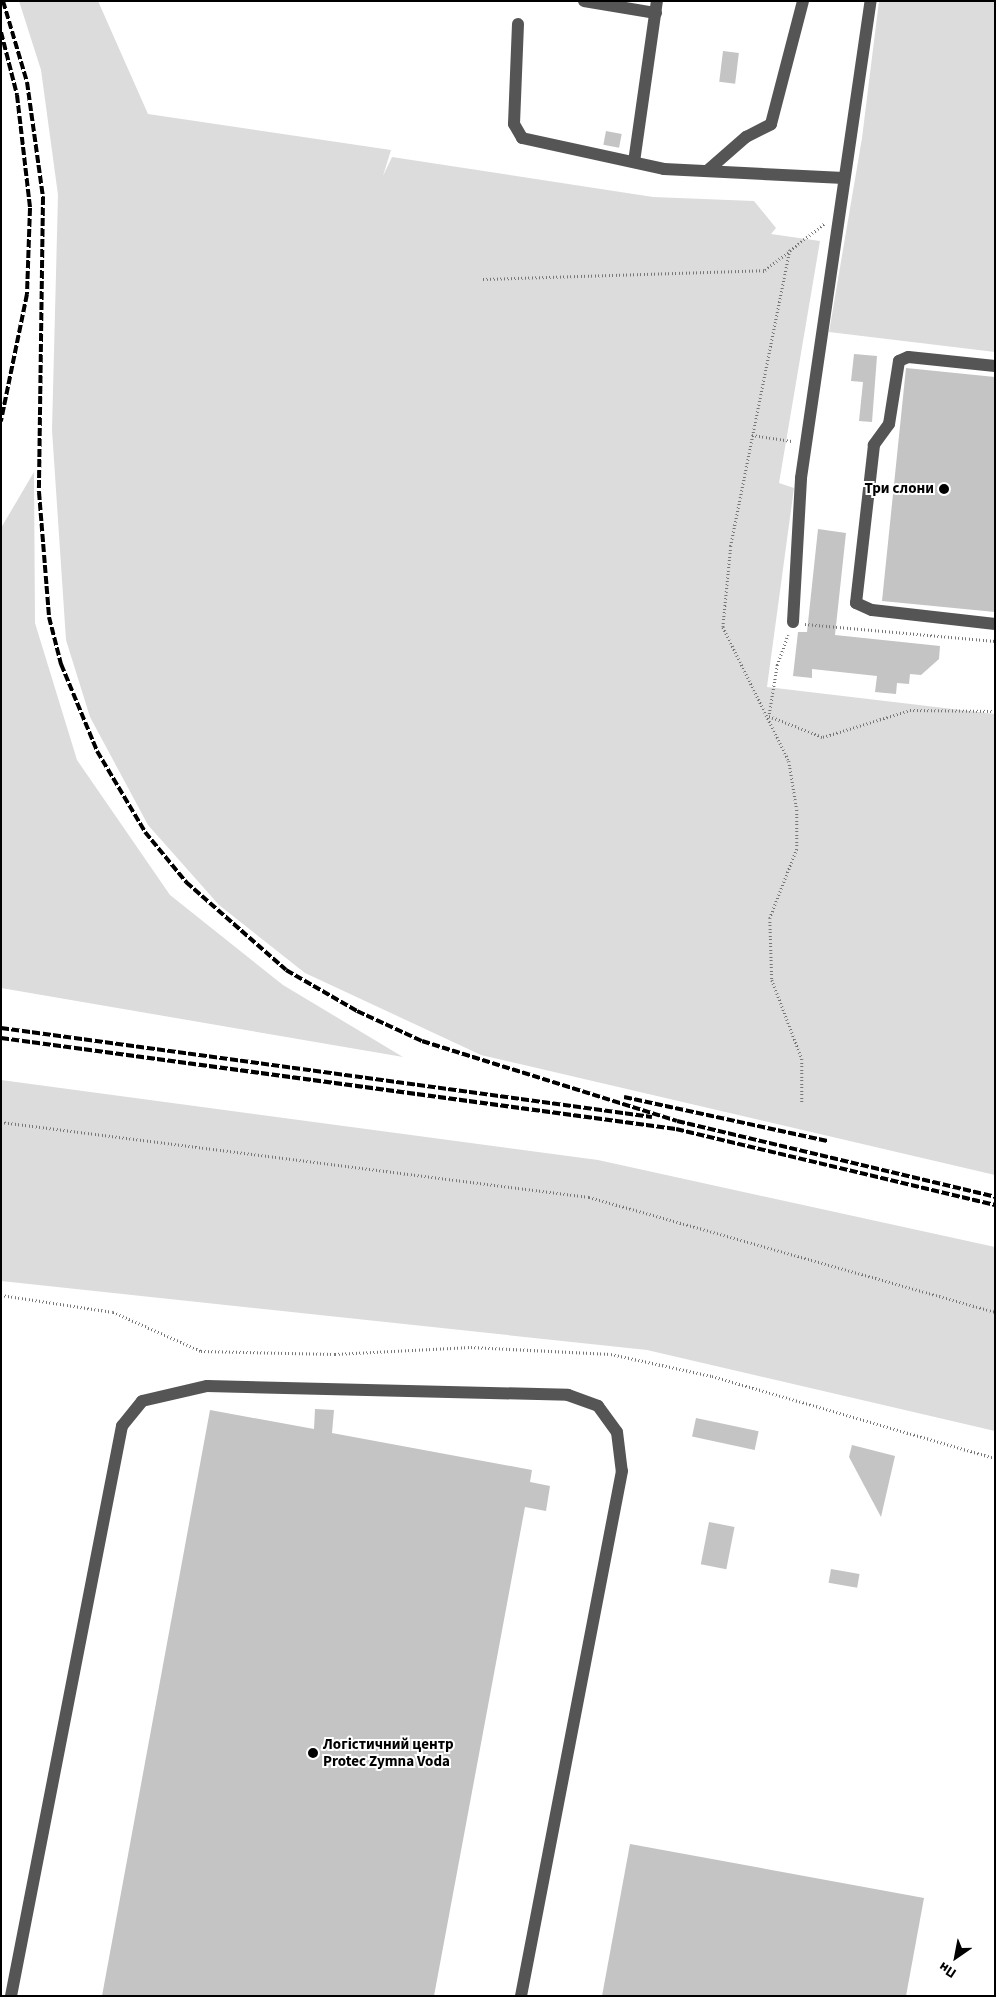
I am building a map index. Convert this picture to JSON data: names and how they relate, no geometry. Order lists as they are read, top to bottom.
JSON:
{
  "places": ["Три слони", "Логістичний центр Protec Zymna Voda"],
  "north": "bottom left"
}
